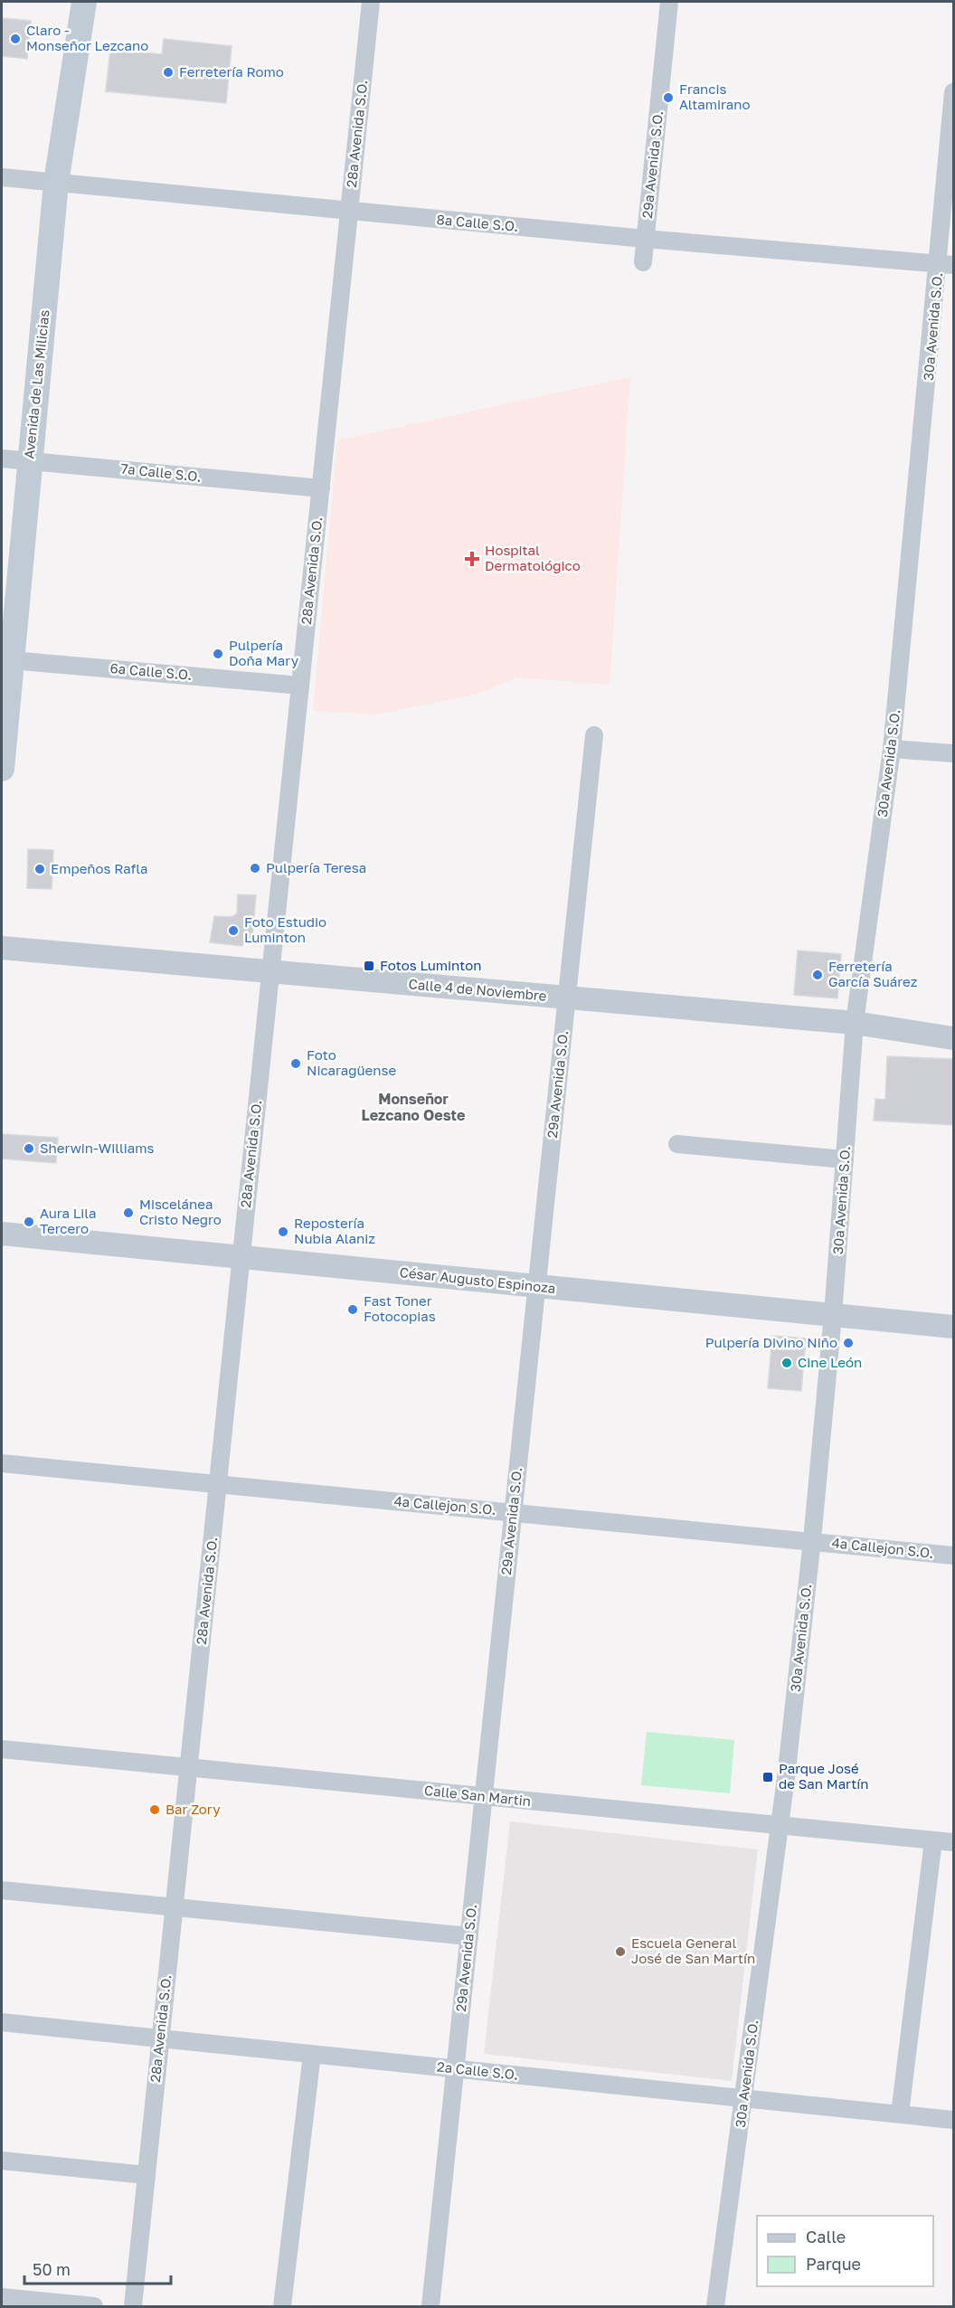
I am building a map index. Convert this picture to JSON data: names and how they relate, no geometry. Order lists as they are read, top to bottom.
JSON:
{
  "streets": {
    "main road": ["Avenida de Las Milicias"],
    "street": [
      "28a Avenida S.O.",
      "29a Avenida S.O.",
      "8a Calle S.O.",
      "30a Avenida S.O.",
      "7a Calle S.O.",
      "6a Calle S.O.",
      "Calle 4 de Noviembre",
      "César Augusto Espinoza",
      "4a Callejon S.O.",
      "Calle San Martin",
      "2a Calle S.O."
    ]
  },
  "crossings": [
    ["28a Avenida S.O.", "8a Calle S.O."],
    ["28a Avenida S.O.", "7a Calle S.O."],
    ["28a Avenida S.O.", "6a Calle S.O."],
    ["28a Avenida S.O.", "Calle 4 de Noviembre"],
    ["28a Avenida S.O.", "César Augusto Espinoza"],
    ["28a Avenida S.O.", "4a Callejon S.O."],
    ["28a Avenida S.O.", "Calle San Martin"],
    ["28a Avenida S.O.", "2a Calle S.O."],
    ["29a Avenida S.O.", "8a Calle S.O."],
    ["29a Avenida S.O.", "Calle 4 de Noviembre"],
    ["29a Avenida S.O.", "César Augusto Espinoza"],
    ["29a Avenida S.O.", "4a Callejon S.O."],
    ["29a Avenida S.O.", "Calle San Martin"],
    ["29a Avenida S.O.", "2a Calle S.O."],
    ["8a Calle S.O.", "30a Avenida S.O."],
    ["8a Calle S.O.", "Avenida de Las Milicias"],
    ["30a Avenida S.O.", "Calle 4 de Noviembre"],
    ["30a Avenida S.O.", "César Augusto Espinoza"],
    ["30a Avenida S.O.", "4a Callejon S.O."],
    ["30a Avenida S.O.", "Calle San Martin"],
    ["30a Avenida S.O.", "2a Calle S.O."],
    ["Avenida de Las Milicias", "7a Calle S.O."],
    ["Avenida de Las Milicias", "6a Calle S.O."]
  ],
  "districts": ["Monseñor Lezcano Oeste"],
  "places": {
    "other": [
      "Claro - Monseñor Lezcano",
      "Ferretería Romo",
      "Francis Altamirano",
      "Pulpería Doña Mary",
      "Pulpería Teresa",
      "Empeños Rafla",
      "Foto Estudio Luminton",
      "Ferretería García Suárez",
      "Foto Nicaragüense",
      "Sherwin-Williams",
      "Miscelánea Cristo Negro",
      "Aura Lila Tercero",
      "Repostería Nubia Alaniz",
      "Fast Toner Fotocopias",
      "Pulpería Divino Niño",
      "Cine León",
      "Bar Zory",
      "Escuela General José de San Martín"
    ],
    "health": ["Hospital Dermatológico"],
    "transit": ["Fotos Luminton", "Parque José de San Martín"]
  },
  "legend": ["Calle", "Parque"],
  "scale_bar": "50 m"
}
